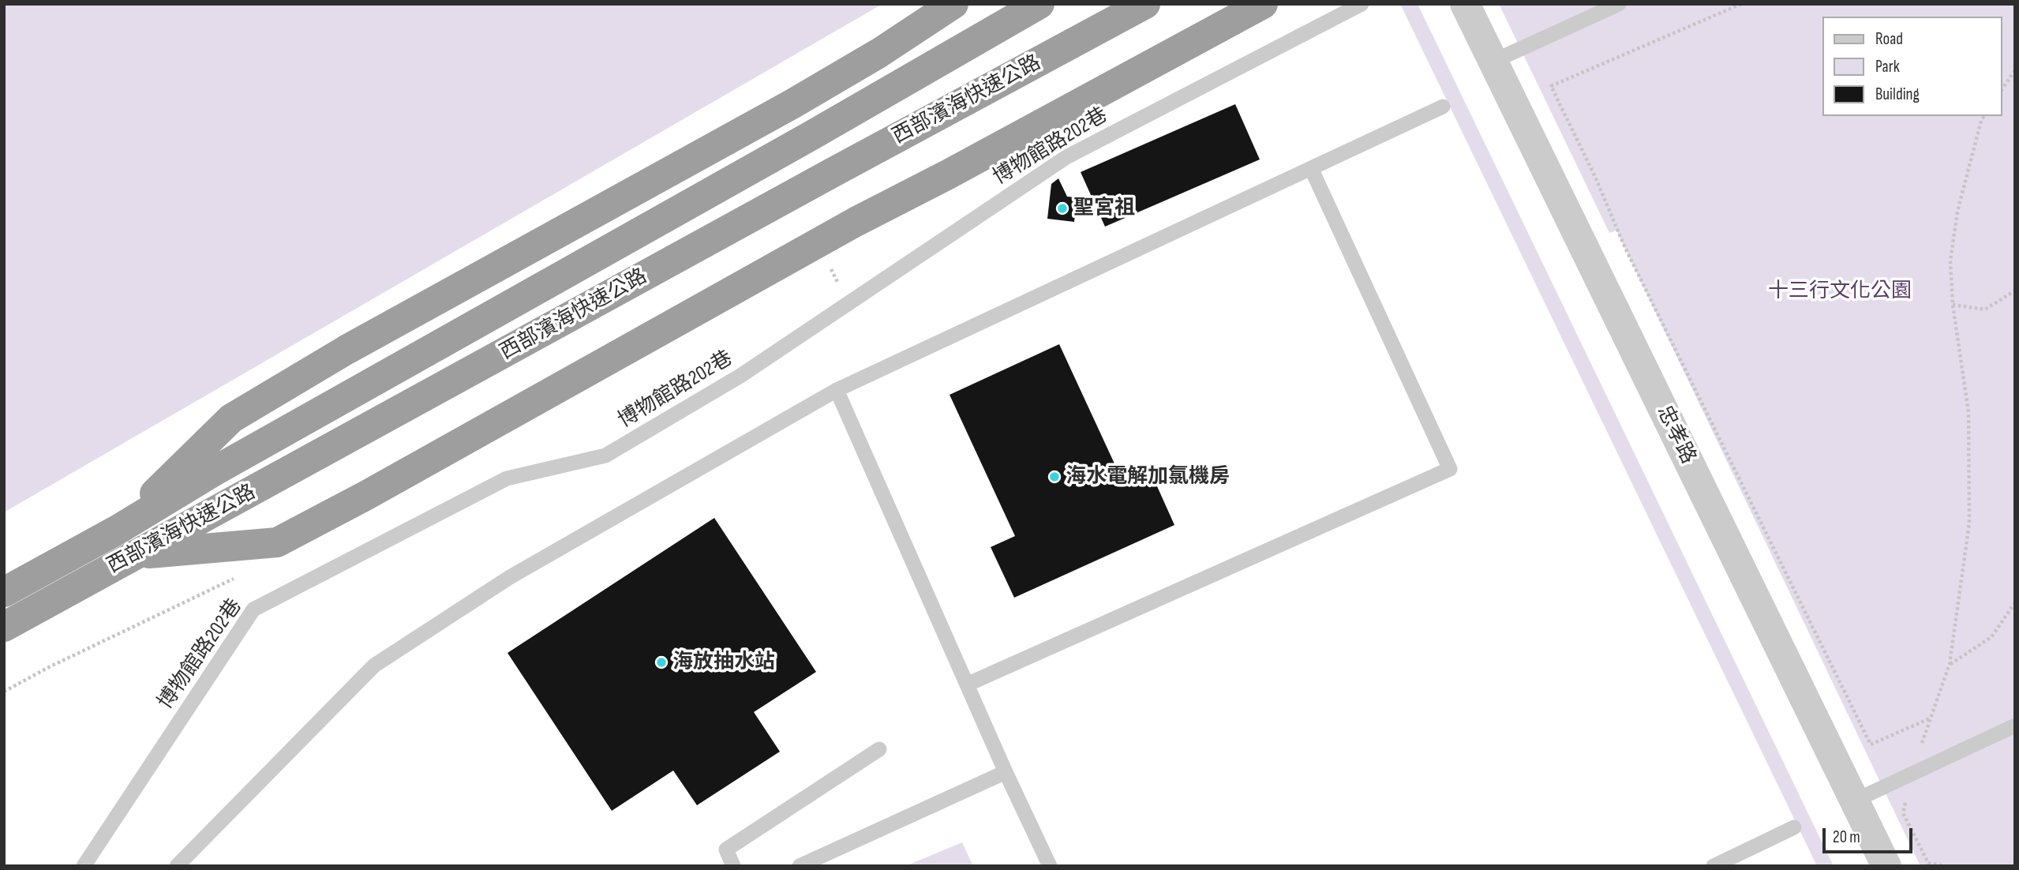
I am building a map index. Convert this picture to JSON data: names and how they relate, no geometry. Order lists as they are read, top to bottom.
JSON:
{
  "streets": {
    "highway": ["西部濱海快速公路"],
    "street": ["忠孝路"],
    "lane": ["博物館路202巷"]
  },
  "parks": ["十三行文化公園"],
  "places": ["聖宮祖", "海水電解加氯機房", "海放抽水站"],
  "legend": ["Road", "Park", "Building"],
  "scale_bar": "20 m"
}
